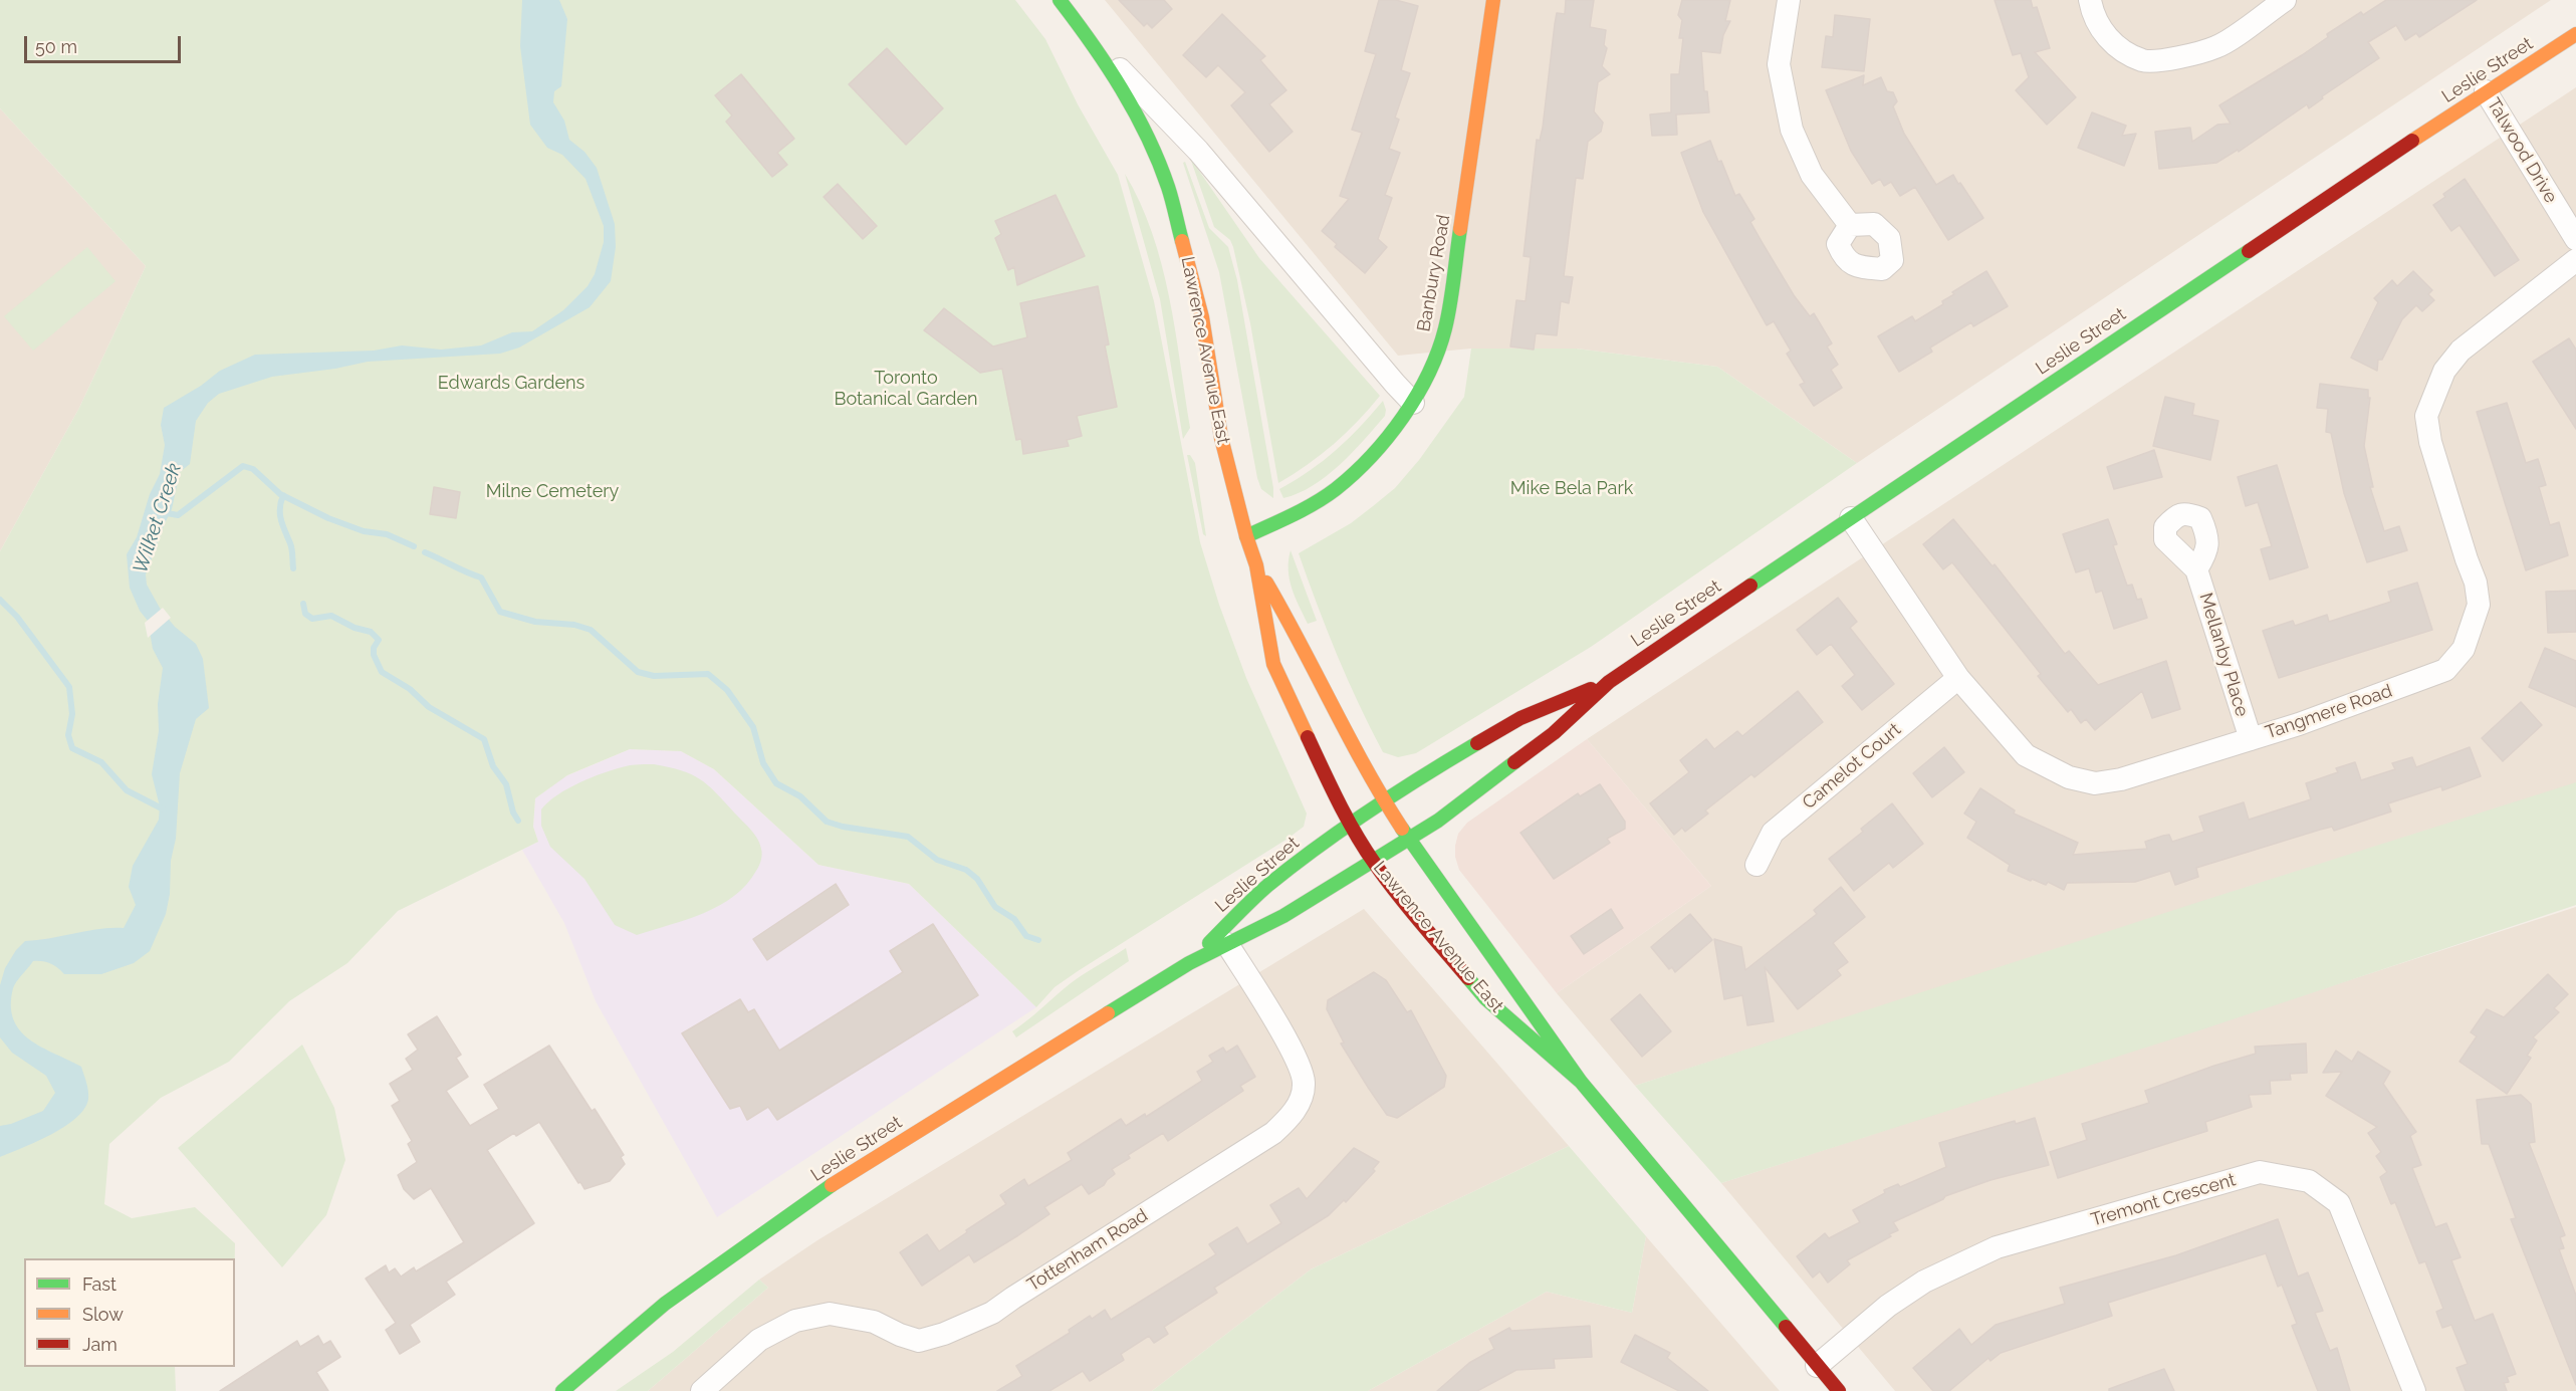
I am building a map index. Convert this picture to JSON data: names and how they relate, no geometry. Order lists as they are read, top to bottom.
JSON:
{
  "streets": {
    "main road": ["Leslie Street", "Banbury Road", "Lawrence Avenue East"],
    "street": [
      "Talwood Drive",
      "Mellanby Place",
      "Tangmere Road",
      "Camelot Court",
      "Tremont Crescent",
      "Tottenham Road"
    ]
  },
  "crossings": [
    ["Leslie Street", "Talwood Drive"],
    ["Leslie Street", "Lawrence Avenue East"],
    ["Leslie Street", "Tangmere Road"],
    ["Leslie Street", "Tottenham Road"],
    ["Banbury Road", "Lawrence Avenue East"],
    ["Lawrence Avenue East", "Tremont Crescent"],
    ["Mellanby Place", "Tangmere Road"],
    ["Tangmere Road", "Camelot Court"]
  ],
  "water": ["Wilket Creek"],
  "parks": [
    "Toronto Botanical Garden",
    "Edwards Gardens",
    "Mike Bela Park",
    "Milne Cemetery"
  ],
  "legend": ["Fast", "Slow", "Jam"],
  "scale_bar": "50 m"
}
